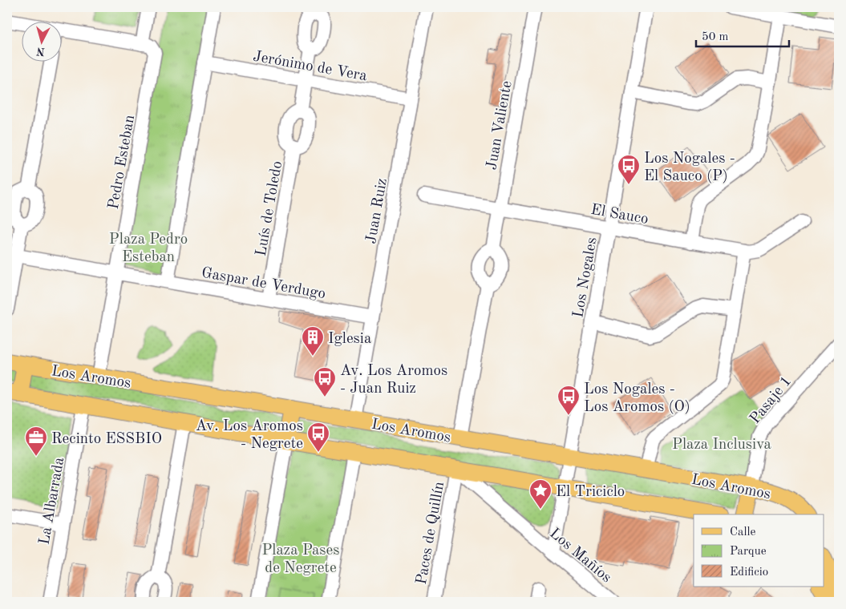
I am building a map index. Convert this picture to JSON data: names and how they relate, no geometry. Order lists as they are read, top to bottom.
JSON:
{
  "streets": {
    "main road": ["Los Aromos"],
    "street": [
      "Jerónimo de Vera",
      "Juan Valiente",
      "Pedro Esteban",
      "Luís de Toledo",
      "Juan Ruiz",
      "El Sauco",
      "Los Nogales",
      "Gaspar de Verdugo",
      "Pasaje 1",
      "La Albarrada",
      "Paces de Quillín",
      "Los Mañíos"
    ]
  },
  "crossings": [
    ["Jerónimo de Vera", "Juan Ruiz"],
    ["Juan Valiente", "El Sauco"],
    ["Pedro Esteban", "Gaspar de Verdugo"],
    ["Pedro Esteban", "Los Aromos"],
    ["Luís de Toledo", "Gaspar de Verdugo"],
    ["Juan Ruiz", "Gaspar de Verdugo"],
    ["Juan Ruiz", "Los Aromos"],
    ["El Sauco", "Los Nogales"],
    ["Los Nogales", "Los Aromos"],
    ["Los Nogales", "Los Mañíos"],
    ["Los Aromos", "Pasaje 1"],
    ["Los Aromos", "La Albarrada"],
    ["Los Aromos", "Paces de Quillín"],
    ["Los Aromos", "Los Mañíos"],
    ["Paces de Quillín", "Los Mañíos"]
  ],
  "parks": ["Plaza Pedro Esteban", "Plaza Inclusiva", "Plaza Pases de Negrete"],
  "places": {
    "bus stop": [
      "Los Nogales - El Sauco (P)",
      "Av. Los Aromos - Juan Ruiz",
      "Los Nogales - Los Aromos (O)",
      "Av. Los Aromos - Negrete"
    ],
    "building": ["Iglesia"],
    "office": ["Recinto ESSBIO"],
    "place": ["El Triciclo"]
  },
  "legend": ["Calle", "Parque", "Edificio"],
  "scale_bar": "50 m",
  "north": "bottom"
}
